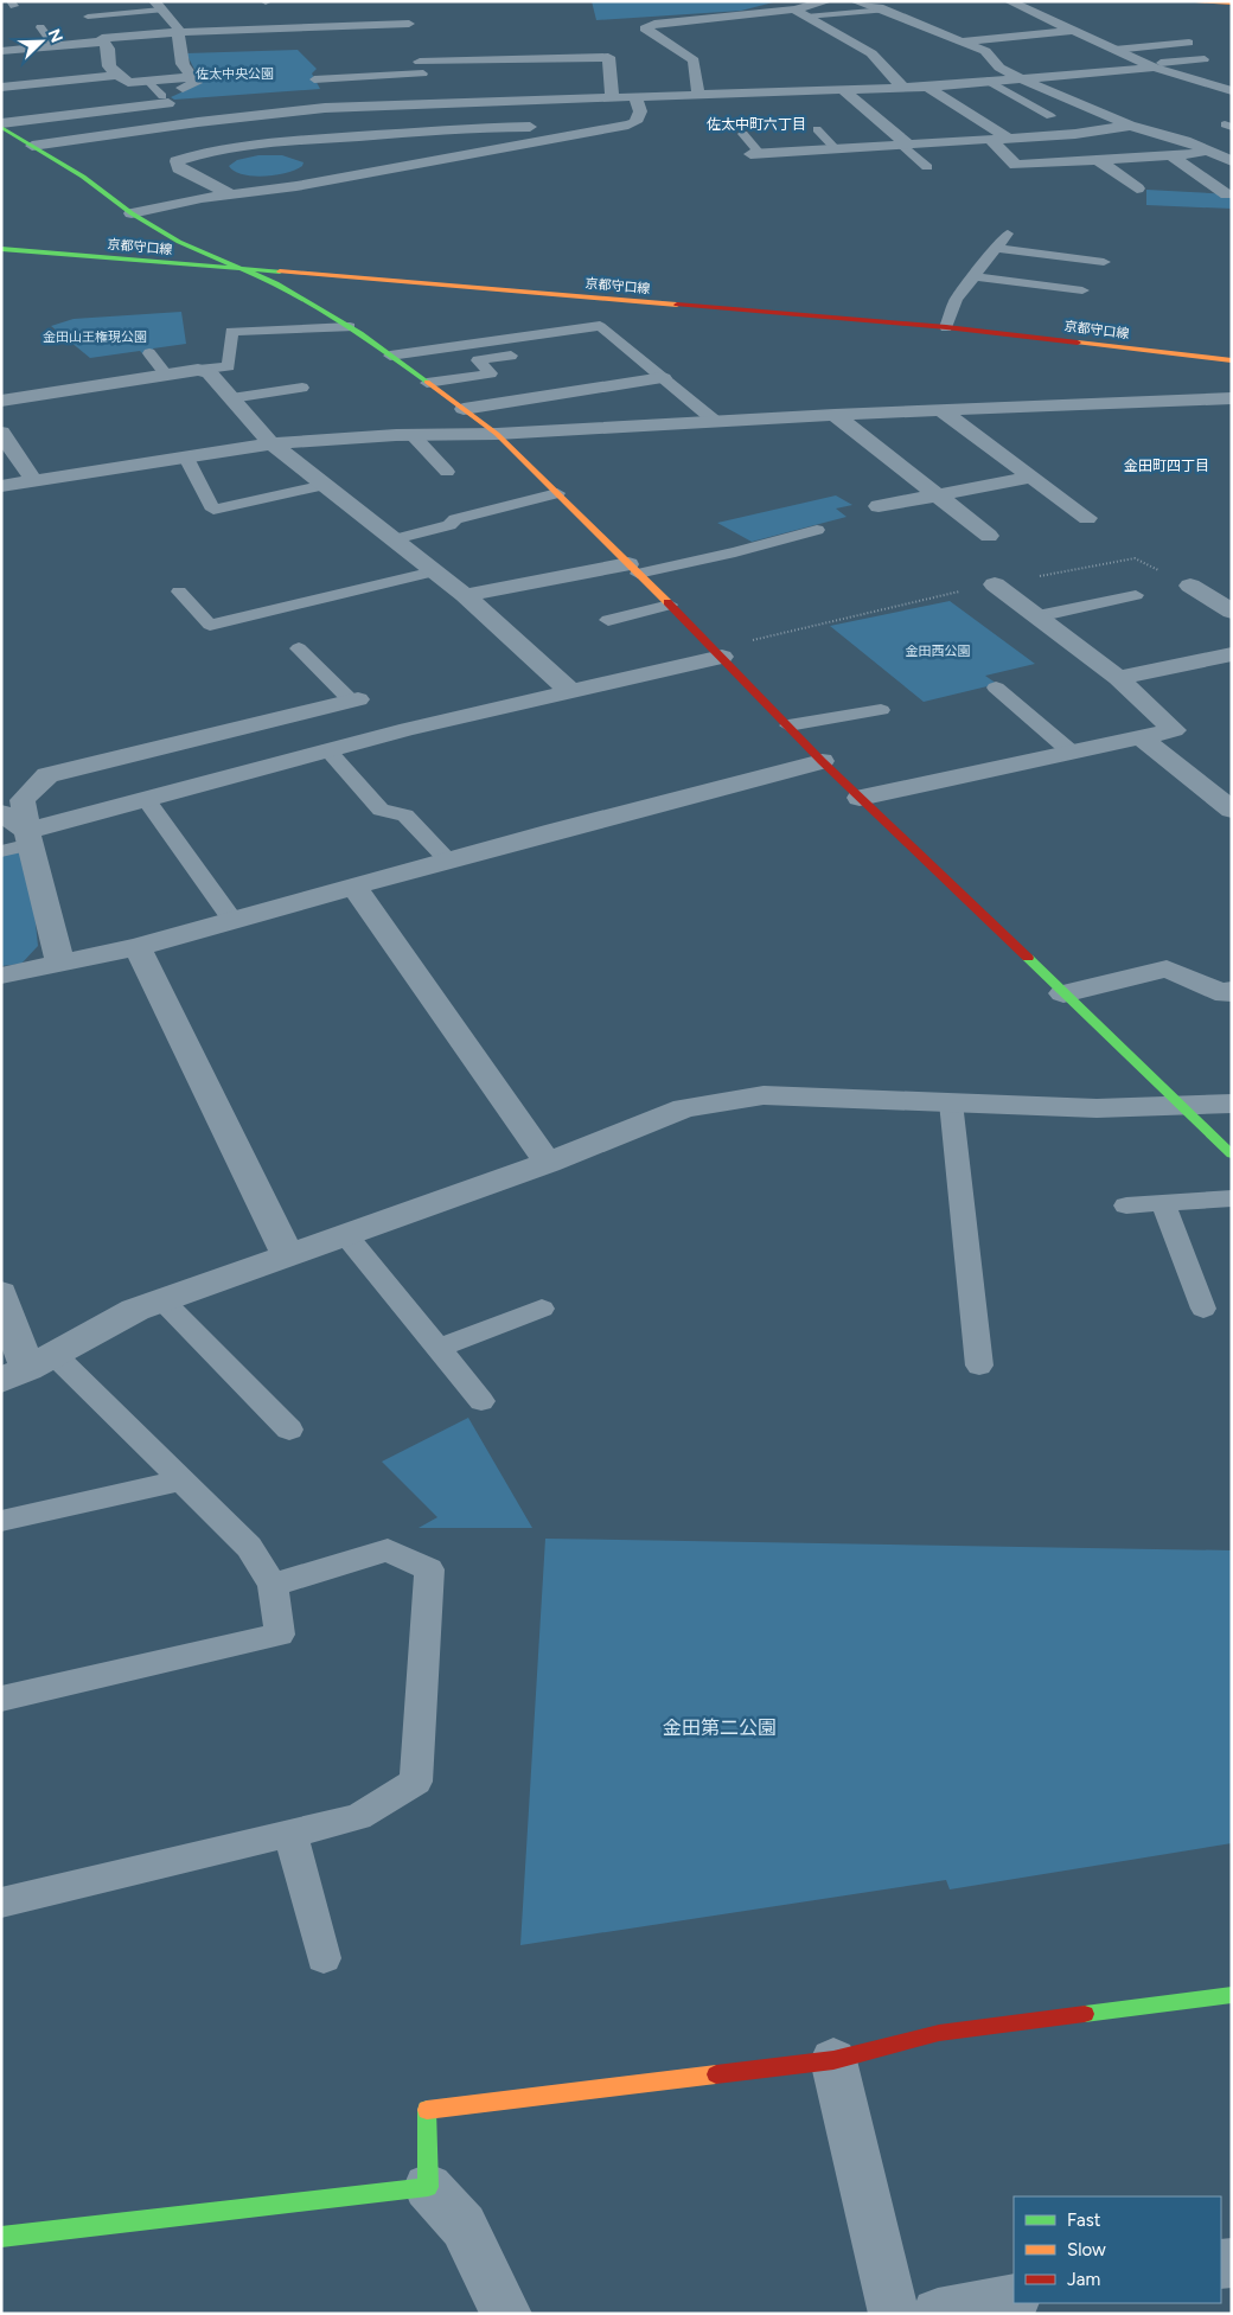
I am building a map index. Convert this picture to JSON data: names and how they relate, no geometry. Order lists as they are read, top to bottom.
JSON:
{
  "streets": {
    "main road": ["京都守口線"]
  },
  "districts": ["佐太中町六丁目", "金田町四丁目"],
  "parks": [
    "佐太中央公園",
    "金田山王権現公園",
    "金田西公園",
    "金田第二公園"
  ],
  "legend": ["Fast", "Slow", "Jam"],
  "north": "top right"
}
